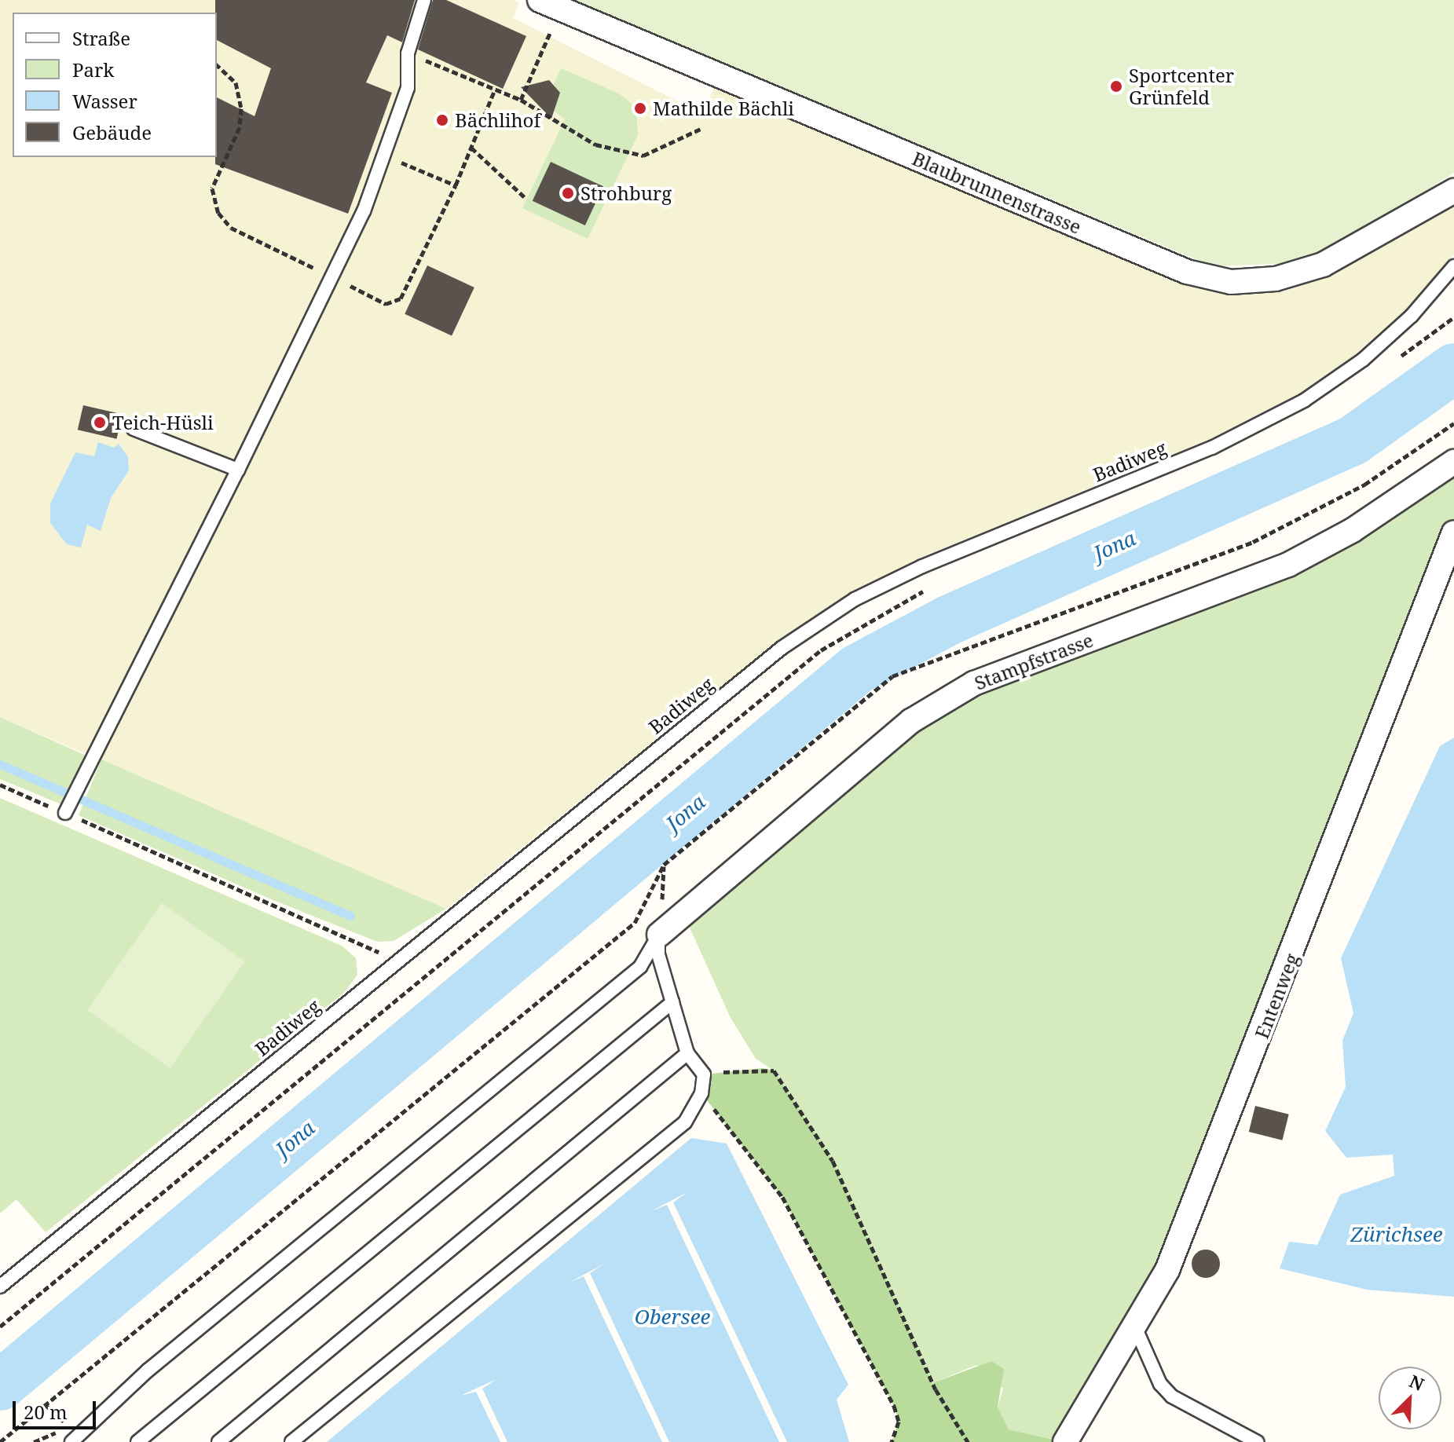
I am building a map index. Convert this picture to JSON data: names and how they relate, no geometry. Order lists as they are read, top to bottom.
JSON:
{
  "streets": {
    "street": ["Blaubrunnenstrasse", "Stampfstrasse", "Entenweg"],
    "lane": ["Badiweg"]
  },
  "water": ["Jona", "Zürichsee", "Obersee"],
  "places": [
    "Sportcenter Grünfeld",
    "Mathilde Bächli",
    "Bächlihof",
    "Strohburg",
    "Teich-Hüsli"
  ],
  "legend": [
    "Straße",
    "Park",
    "Wasser",
    "Gebäude"
  ],
  "scale_bar": "20 m",
  "north": "top right"
}
